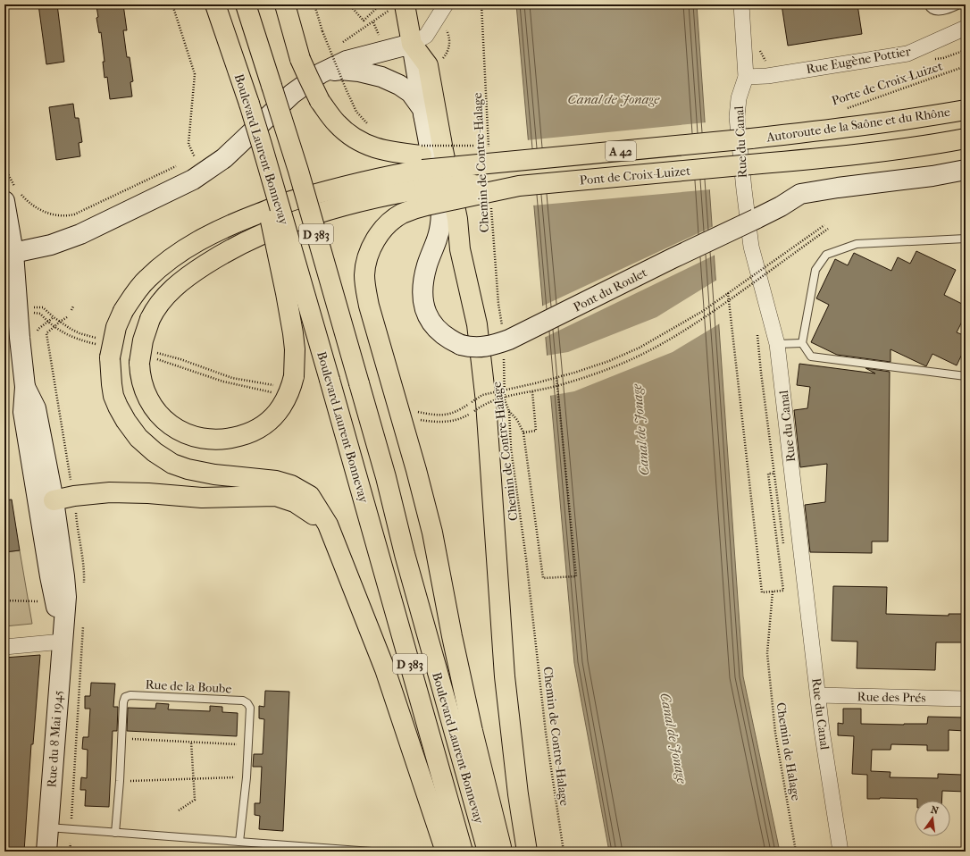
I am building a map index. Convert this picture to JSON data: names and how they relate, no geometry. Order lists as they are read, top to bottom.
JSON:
{
  "streets": {
    "highway": [
      "Autoroute de la Saône et du Rhône",
      "Boulevard Laurent Bonnevay",
      "A 42",
      "Pont de Croix-Luizet",
      "D 383"
    ],
    "street": [
      "Rue Eugène Pottier",
      "Rue du Canal",
      "Pont du Roulet",
      "Rue des Prés",
      "Rue du 8 Mai 1945"
    ],
    "lane": ["Rue de la Boube"],
    "path": ["Porte de Croix-Luizet", "Chemin de Contre-Halage", "Chemin de Halage"]
  },
  "crossings": [
    ["Rue Eugène Pottier", "Rue du Canal"],
    ["Autoroute de la Saône et du Rhône", "Pont de Croix-Luizet"],
    ["Rue du Canal", "Rue des Prés"],
    ["Rue du Canal", "Chemin de Halage"],
    ["Chemin de Contre-Halage", "Pont de Croix-Luizet"]
  ],
  "water": ["Canal de Jonage"],
  "north": "top"
}
